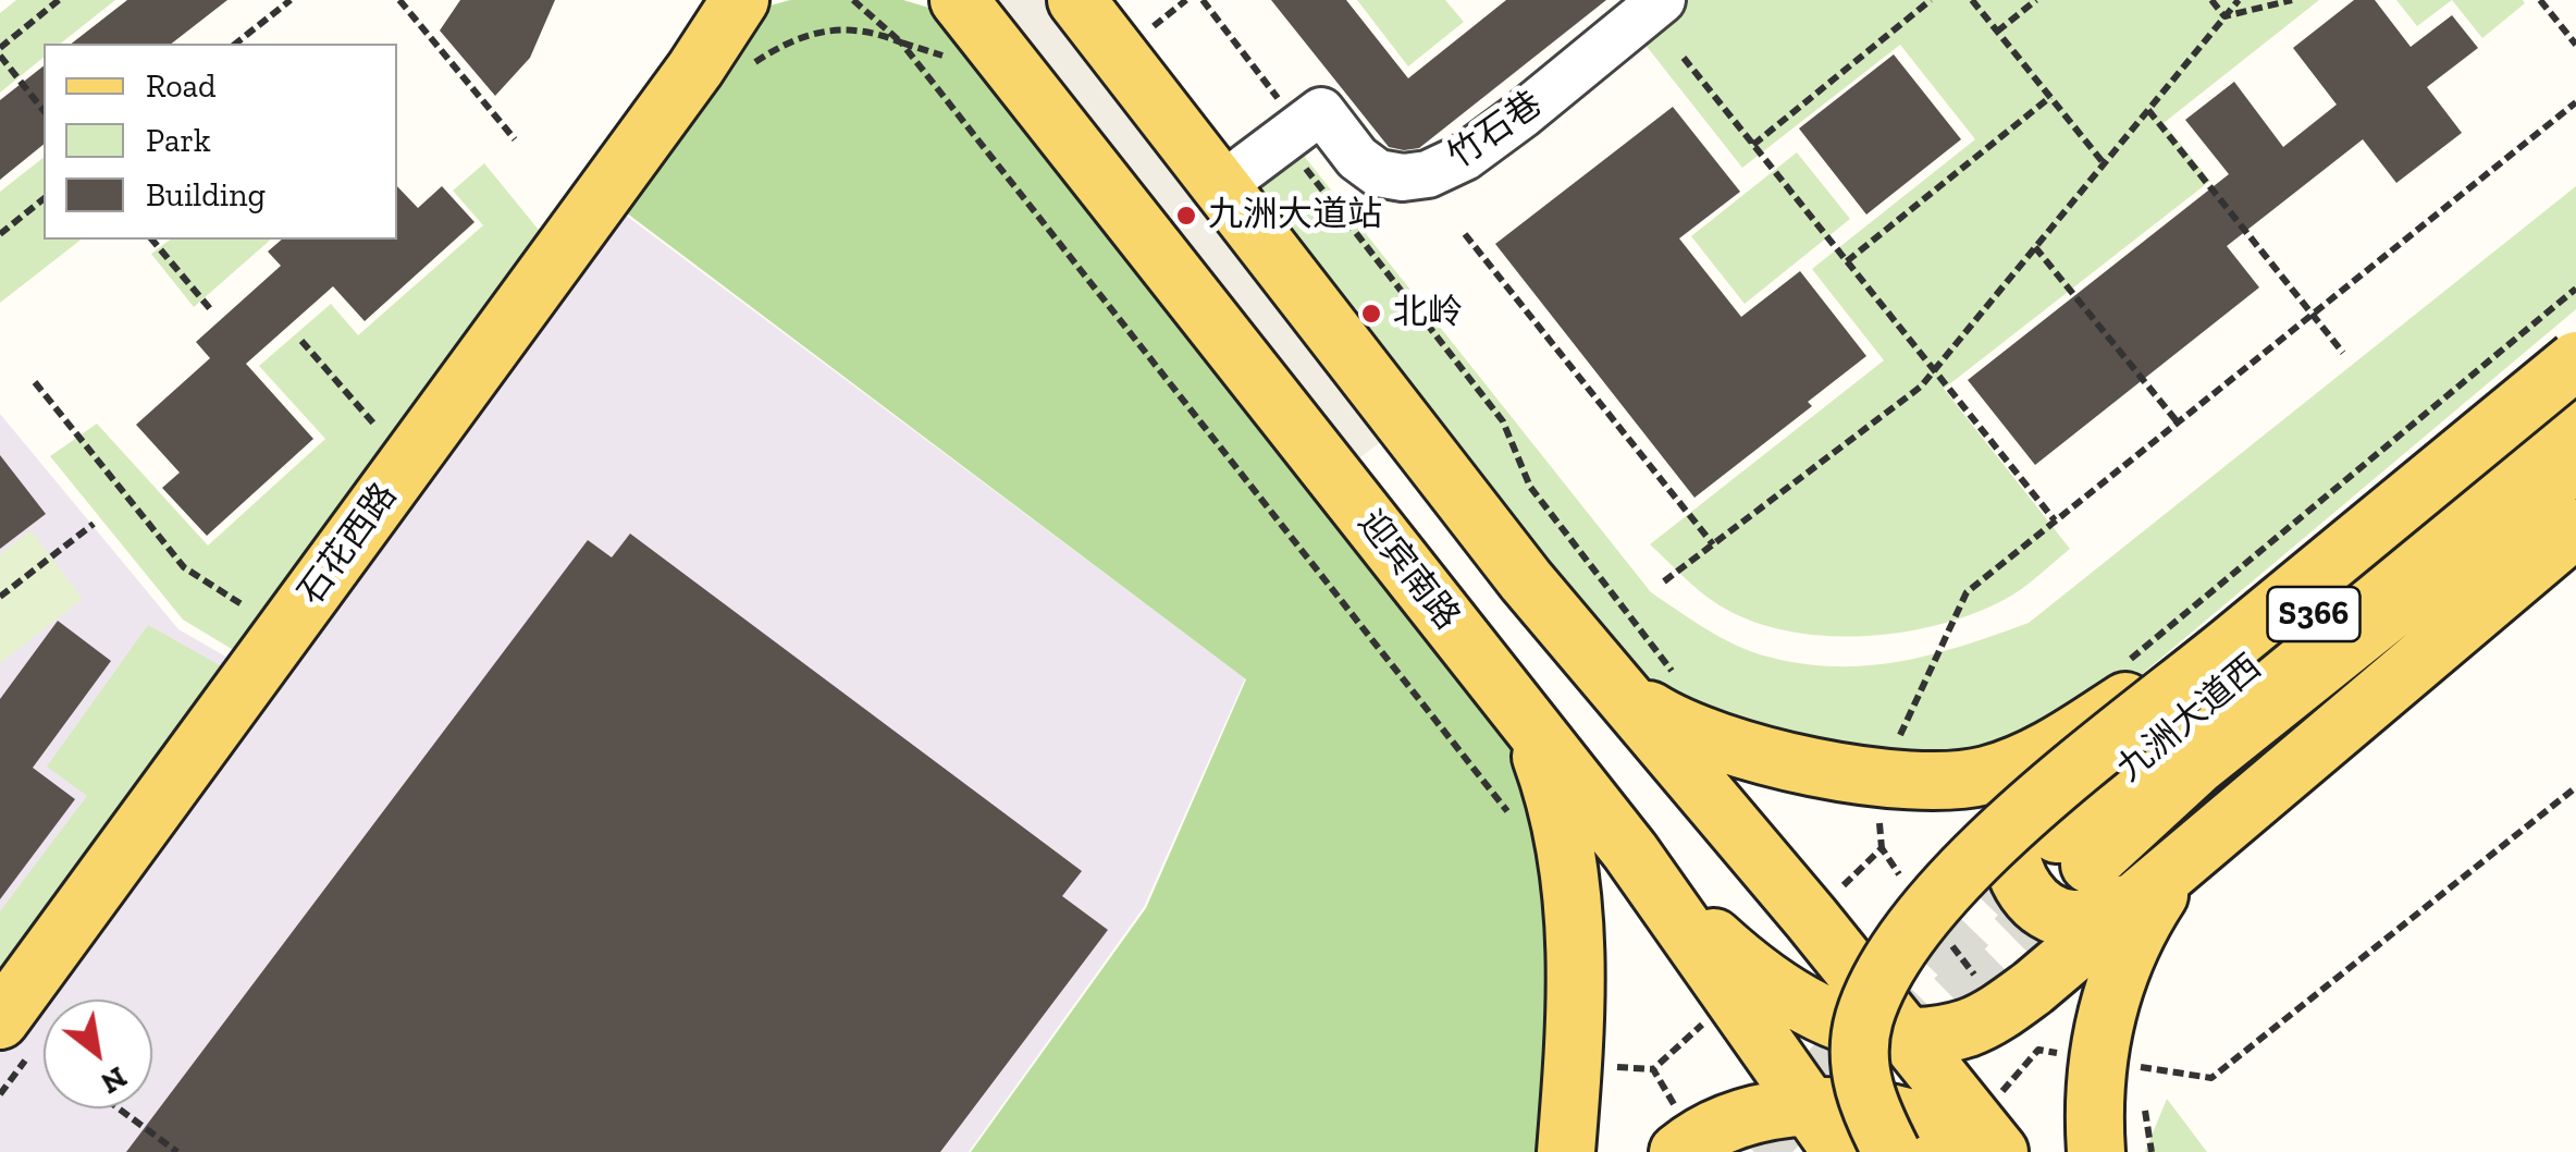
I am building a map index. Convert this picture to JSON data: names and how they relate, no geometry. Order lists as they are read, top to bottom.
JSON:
{
  "streets": {
    "main road": [
      "石花西路",
      "迎宾南路",
      "S366",
      "九洲大道西"
    ],
    "lane": ["竹石巷"]
  },
  "places": ["九洲大道站", "北岭"],
  "legend": ["Road", "Park", "Building"],
  "north": "bottom right"
}
